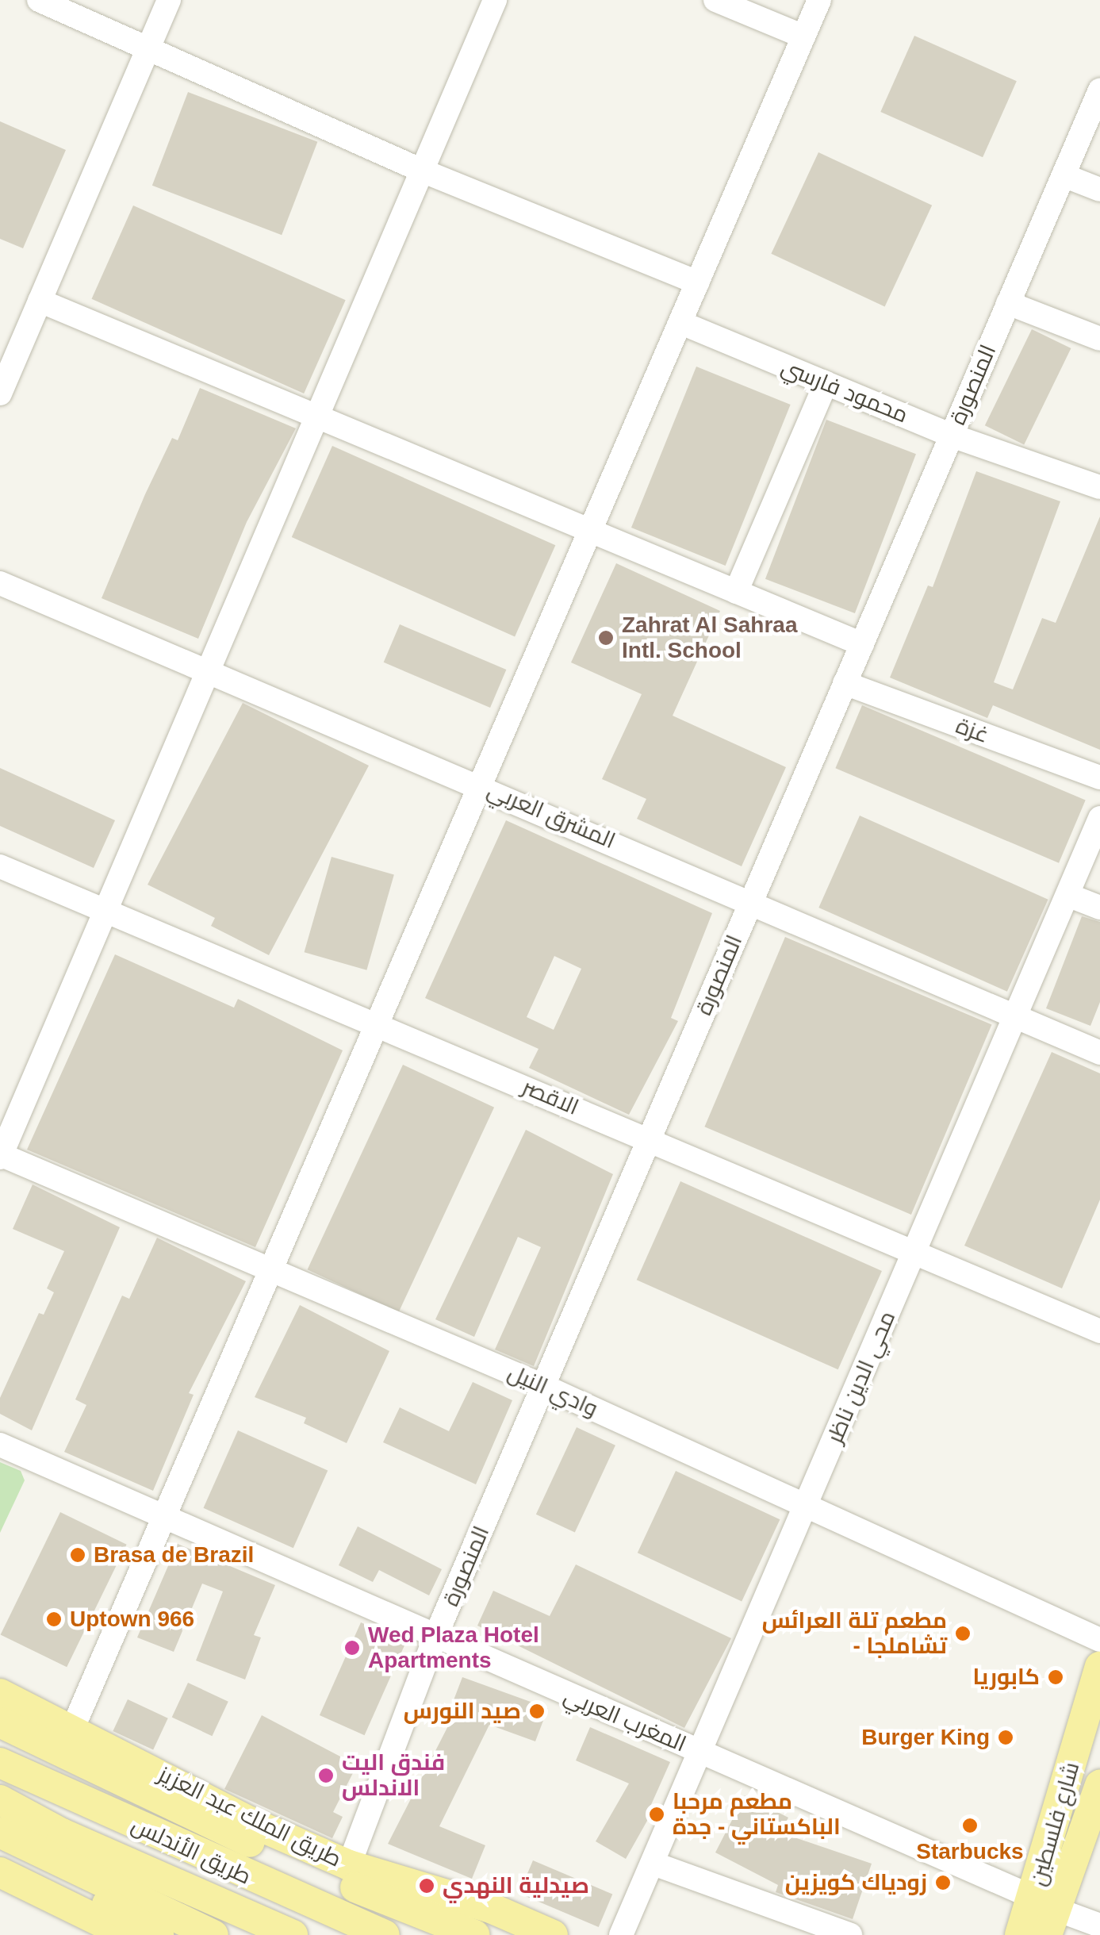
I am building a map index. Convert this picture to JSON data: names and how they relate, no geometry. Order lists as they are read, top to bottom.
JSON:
{
  "streets": {
    "main road": ["طريق الملك عبد العزيز", "شارع فلسطين", "طريق الأندلس"],
    "street": [
      "المنصورة",
      "محمود فارسي",
      "غزة",
      "المشرق العربي",
      "الاقصر",
      "محي الدين ناظر",
      "وادي النيل",
      "المغرب العربي"
    ]
  },
  "crossings": [
    ["المنصورة", "محمود فارسي"],
    ["المنصورة", "غزة"],
    ["المنصورة", "المشرق العربي"],
    ["المنصورة", "الاقصر"],
    ["المنصورة", "وادي النيل"],
    ["المنصورة", "المغرب العربي"],
    ["المنصورة", "طريق الملك عبد العزيز"],
    ["المشرق العربي", "محي الدين ناظر"],
    ["الاقصر", "محي الدين ناظر"],
    ["محي الدين ناظر", "وادي النيل"],
    ["محي الدين ناظر", "المغرب العربي"],
    ["المغرب العربي", "شارع فلسطين"]
  ],
  "places": [
    "Zahrat Al Sahraa Intl. School",
    "Brasa de Brazil",
    "Uptown 966",
    "مطعم تلة العرائس - تشاملجا",
    "Wed Plaza Hotel Apartments",
    "كابوريا",
    "صيد النورس",
    "Burger King",
    "فندق اليت الاندلس",
    "مطعم مرحبا الباكستاني - جدة",
    "Starbucks",
    "زودياك كويزين",
    "صيدلية النهدي"
  ]
}
